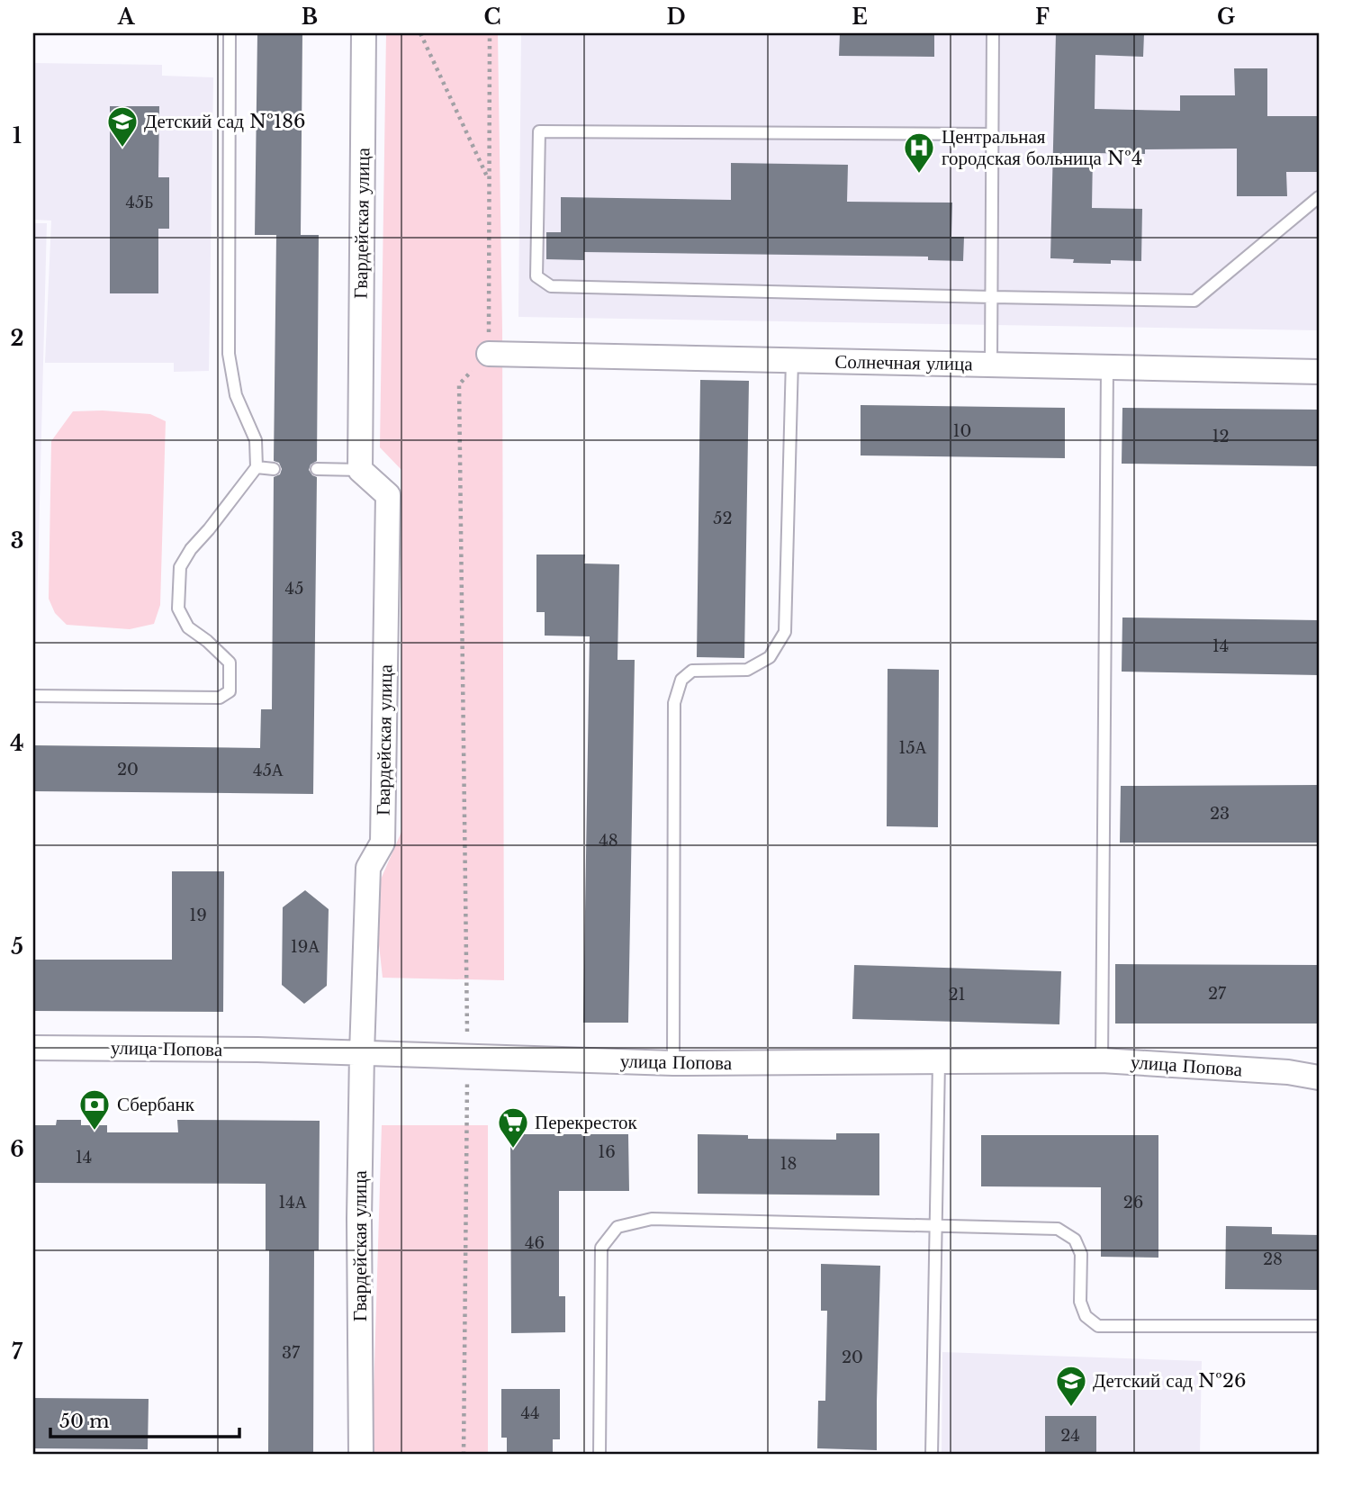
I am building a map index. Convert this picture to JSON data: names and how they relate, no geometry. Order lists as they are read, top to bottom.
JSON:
{
  "streets": {
    "street": ["Гвардейская улица", "Солнечная улица", "улица Попова"]
  },
  "crossings": [
    ["Гвардейская улица", "улица Попова"]
  ],
  "places": {
    "school or university": ["Детский сад №186", "Детский сад №26"],
    "hospital": ["Центральная городская больница №4"],
    "bank": ["Сбербанк"],
    "supermarket": ["Перекресток"]
  },
  "house_numbers": [
    "45Б",
    "10",
    "12",
    "52",
    "45",
    "14",
    "15А",
    "20",
    "45А",
    "23",
    "48",
    "19",
    "19А",
    "27",
    "21",
    "16",
    "14",
    "18",
    "14А",
    "26",
    "46",
    "28",
    "37",
    "20",
    "44",
    "24"
  ],
  "scale_bar": "50 m",
  "grid": {
    "columns": [
      "A",
      "B",
      "C",
      "D",
      "E",
      "F",
      "G"
    ],
    "rows": [
      "1",
      "2",
      "3",
      "4",
      "5",
      "6",
      "7"
    ]
  }
}
